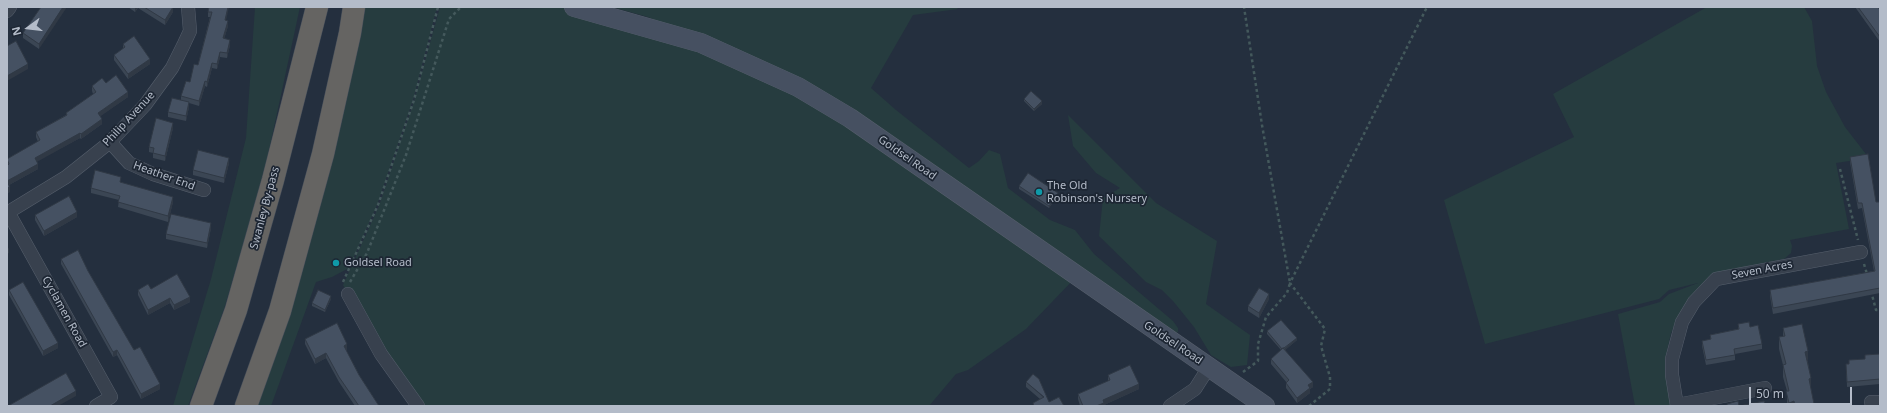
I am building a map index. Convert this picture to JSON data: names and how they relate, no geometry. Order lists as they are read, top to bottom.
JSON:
{
  "streets": {
    "highway": ["Swanley By-pass"],
    "main road": ["Goldsel Road"],
    "street": [
      "Philip Avenue",
      "Heather End",
      "Seven Acres",
      "Cyclamen Road"
    ]
  },
  "crossings": [
    ["Philip Avenue", "Heather End"],
    ["Philip Avenue", "Cyclamen Road"]
  ],
  "places": ["The Old Robinson's Nursery", "Goldsel Road"],
  "scale_bar": "50 m",
  "north": "left"
}
